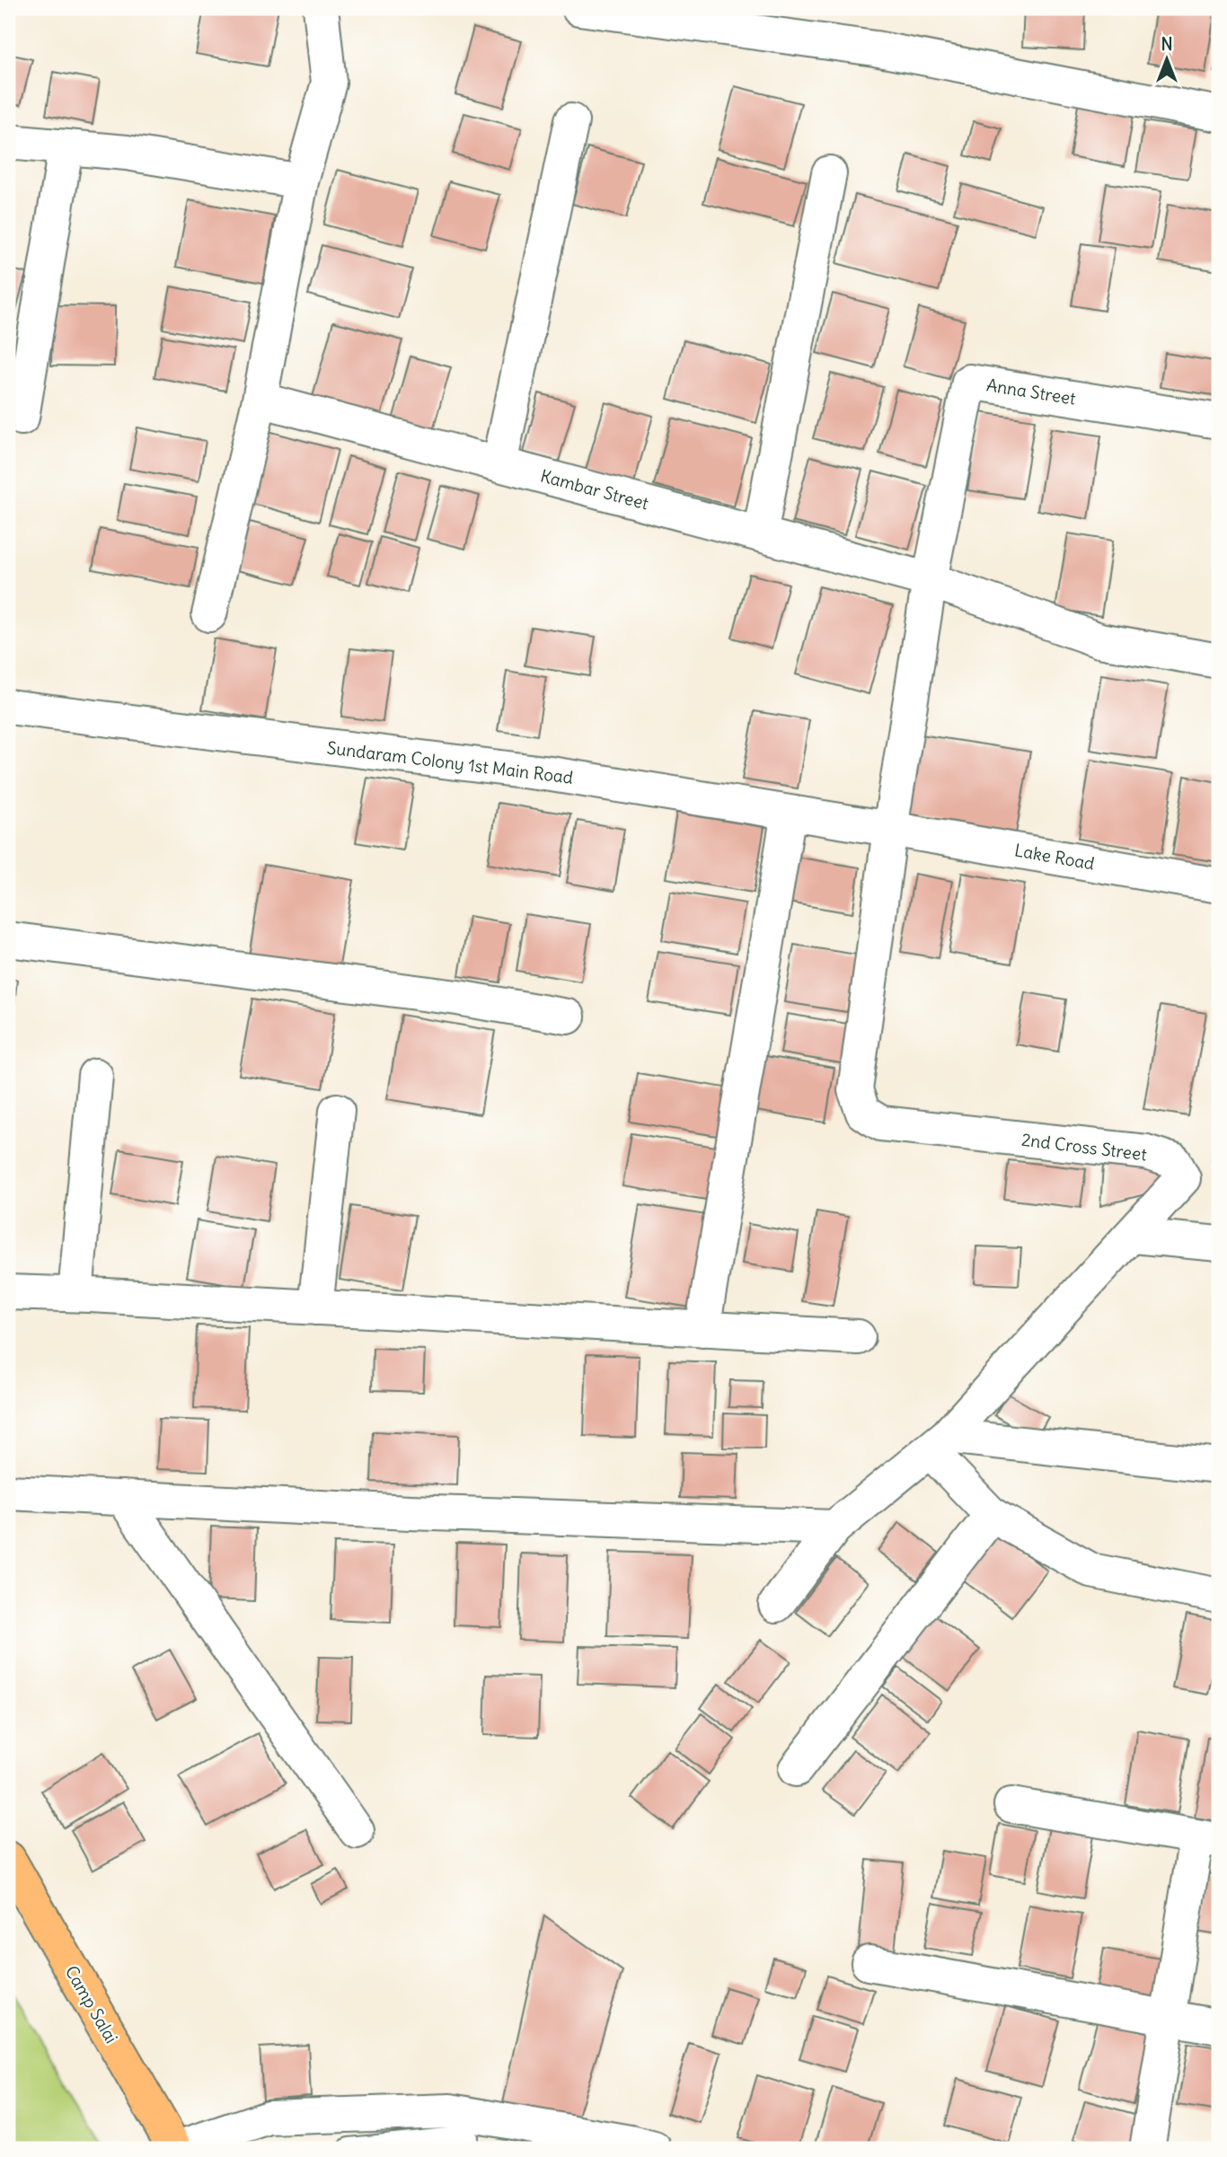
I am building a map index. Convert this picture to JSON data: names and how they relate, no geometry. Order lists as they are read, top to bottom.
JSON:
{
  "streets": {
    "main road": ["Camp Salai"],
    "street": [
      "Anna Street",
      "Kambar Street",
      "Sundaram Colony 1st Main Road",
      "Lake Road",
      "2nd Cross Street"
    ]
  },
  "crossings": [
    ["Anna Street", "Kambar Street"],
    ["Sundaram Colony 1st Main Road", "Lake Road"],
    ["Sundaram Colony 1st Main Road", "2nd Cross Street"],
    ["Lake Road", "2nd Cross Street"]
  ],
  "north": "top"
}
